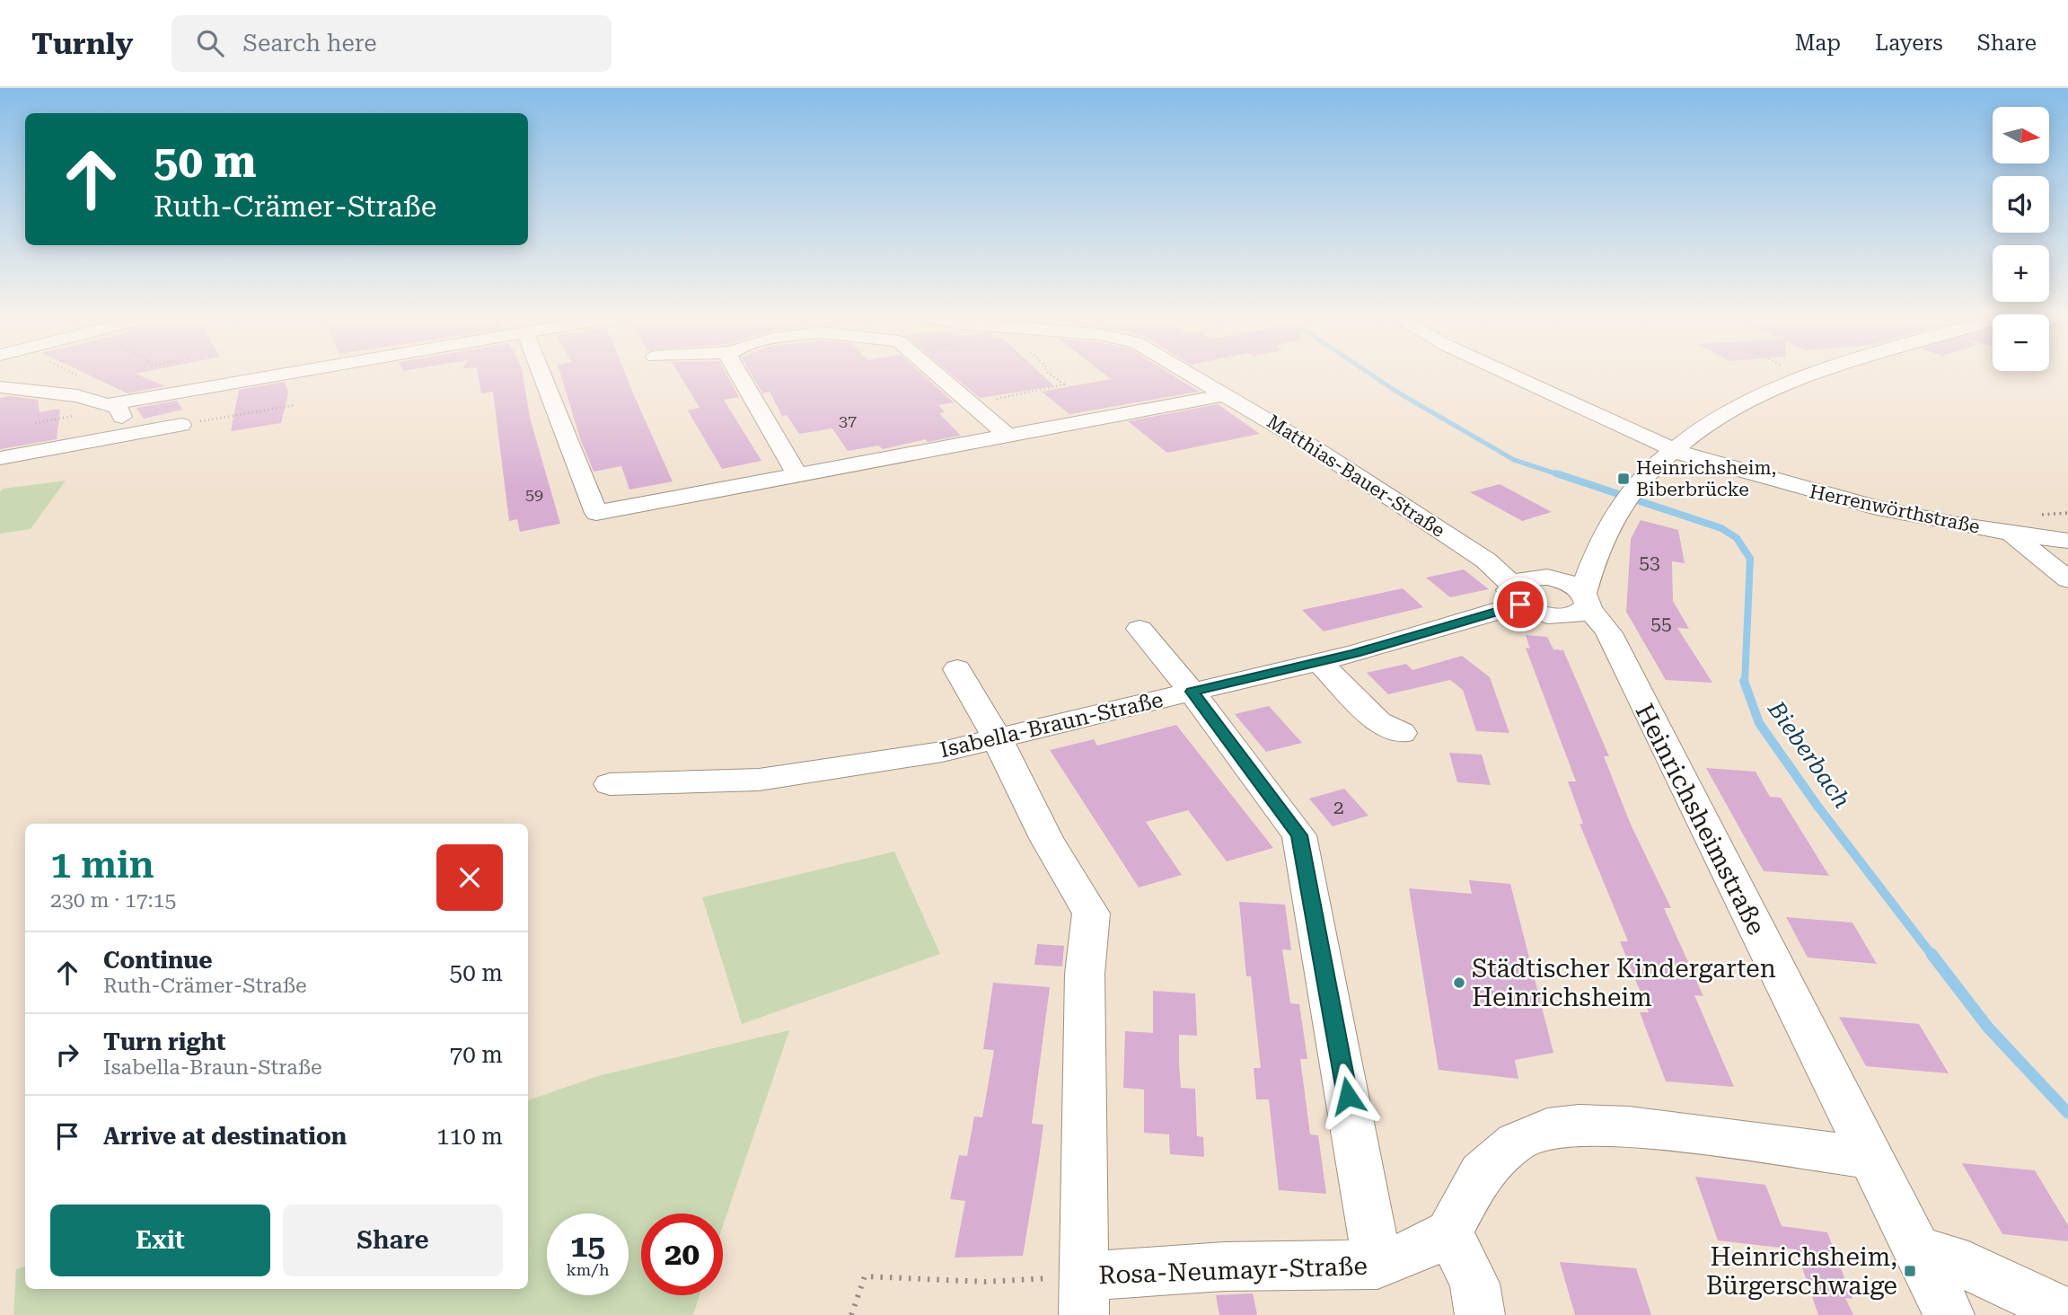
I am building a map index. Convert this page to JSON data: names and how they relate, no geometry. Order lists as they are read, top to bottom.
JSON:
{
  "streets": {
    "street": [
      "Matthias-Bauer-Straße",
      "Herrenwörthstraße",
      "Isabella-Braun-Straße",
      "Heinrichsheimstraße",
      "Rosa-Neumayr-Straße"
    ]
  },
  "crossings": [
    ["Matthias-Bauer-Straße", "Isabella-Braun-Straße"],
    ["Matthias-Bauer-Straße", "Heinrichsheimstraße"],
    ["Isabella-Braun-Straße", "Heinrichsheimstraße"]
  ],
  "water": ["Bieberbach"],
  "places": {
    "transit": ["Heinrichsheim, Biberbrücke", "Heinrichsheim, Bürgerschwaige"],
    "other": ["Städtischer Kindergarten Heinrichsheim"]
  },
  "house_numbers": [
    "37",
    "59",
    "53",
    "55",
    "2"
  ],
  "north": "right",
  "page": {
    "header": "Turnly",
    "search": "Search here",
    "nav": ["Map", "Layers", "Share"],
    "map_buttons": ["+", "−"],
    "turn": ["50 m", "Ruth-Crämer-Straße"],
    "heading": ["1 min", "230 m · 17:15"],
    "list": [
      {
        "name": "Continue",
        "note": "Ruth-Crämer-Straße",
        "value": "50 m"
      },
      {
        "name": "Turn right",
        "note": "Isabella-Braun-Straße",
        "value": "70 m"
      },
      {
        "name": "Arrive at destination",
        "value": "110 m"
      }
    ],
    "buttons": ["Exit", "Share"],
    "speed": "15 km/h",
    "limit": "20"
  }
}
